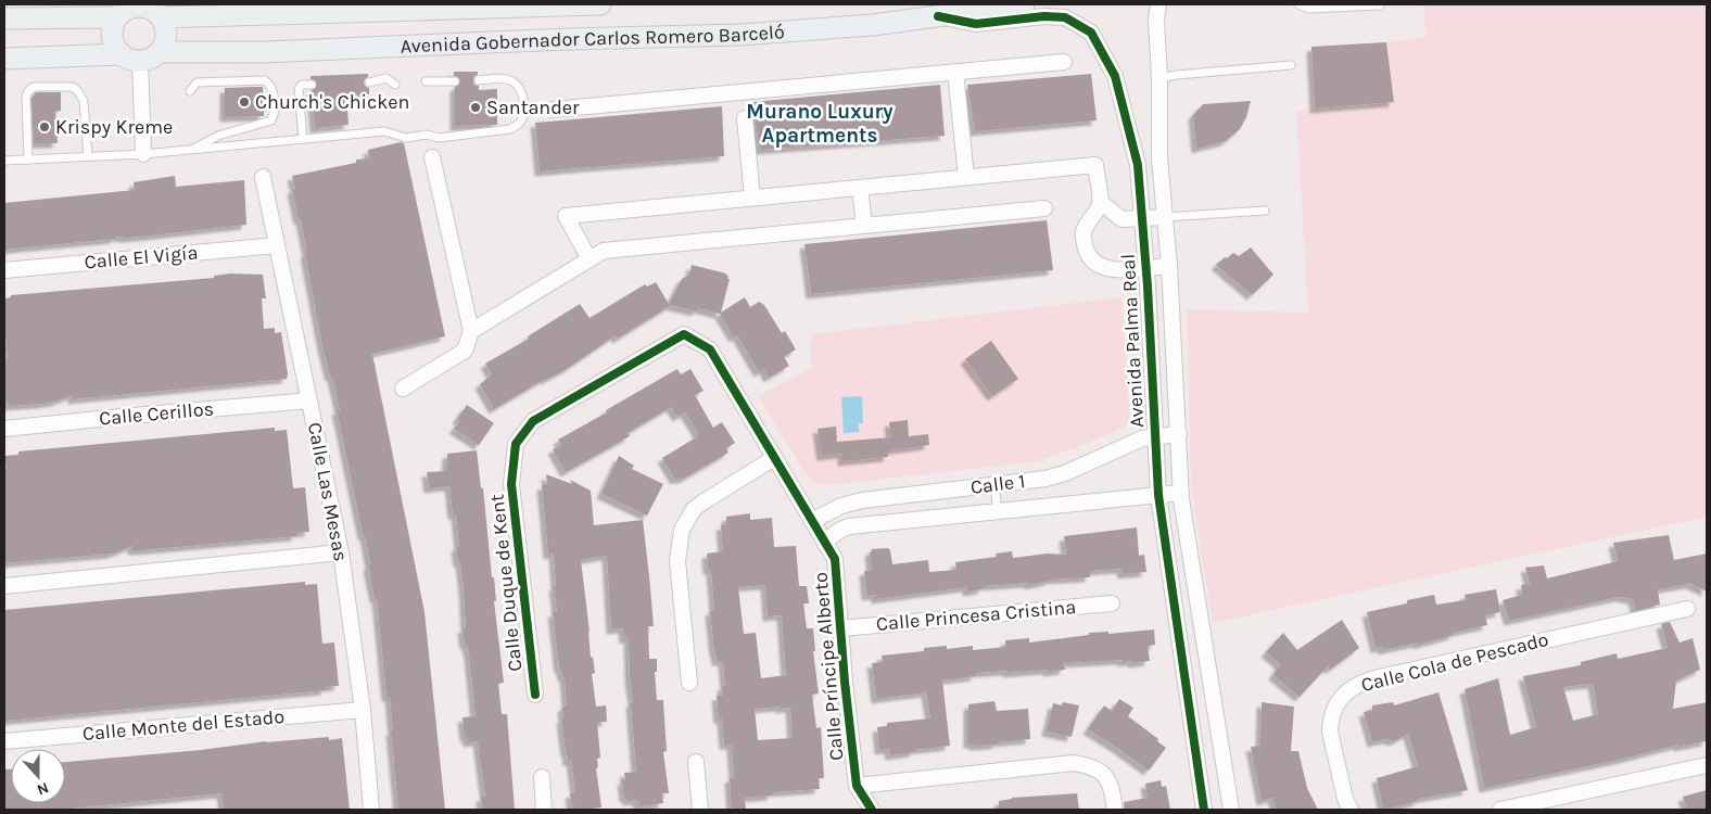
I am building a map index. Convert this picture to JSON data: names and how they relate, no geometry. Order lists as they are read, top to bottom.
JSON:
{
  "streets": {
    "main road": ["Avenida Gobernador Carlos Romero Barceló"],
    "street": [
      "Calle El Vigía",
      "Avenida Palma Real",
      "Calle Cerillos",
      "Calle 1",
      "Calle Las Mesas",
      "Calle Duque de Kent",
      "Calle Princesa Cristina",
      "Calle Cola de Pescado",
      "Calle Príncipe Alberto",
      "Calle Monte del Estado"
    ]
  },
  "crossings": [
    ["Avenida Gobernador Carlos Romero Barceló", "Avenida Palma Real"],
    ["Calle El Vigía", "Calle Las Mesas"],
    ["Avenida Palma Real", "Calle 1"],
    ["Calle Cerillos", "Calle Las Mesas"],
    ["Calle 1", "Calle Duque de Kent"],
    ["Calle 1", "Calle Príncipe Alberto"],
    ["Calle Las Mesas", "Calle Monte del Estado"],
    ["Calle Duque de Kent", "Calle Príncipe Alberto"],
    ["Calle Princesa Cristina", "Calle Príncipe Alberto"]
  ],
  "districts": ["Murano Luxury Apartments"],
  "places": ["Church's Chicken", "Santander", "Krispy Kreme"],
  "north": "bottom"
}
